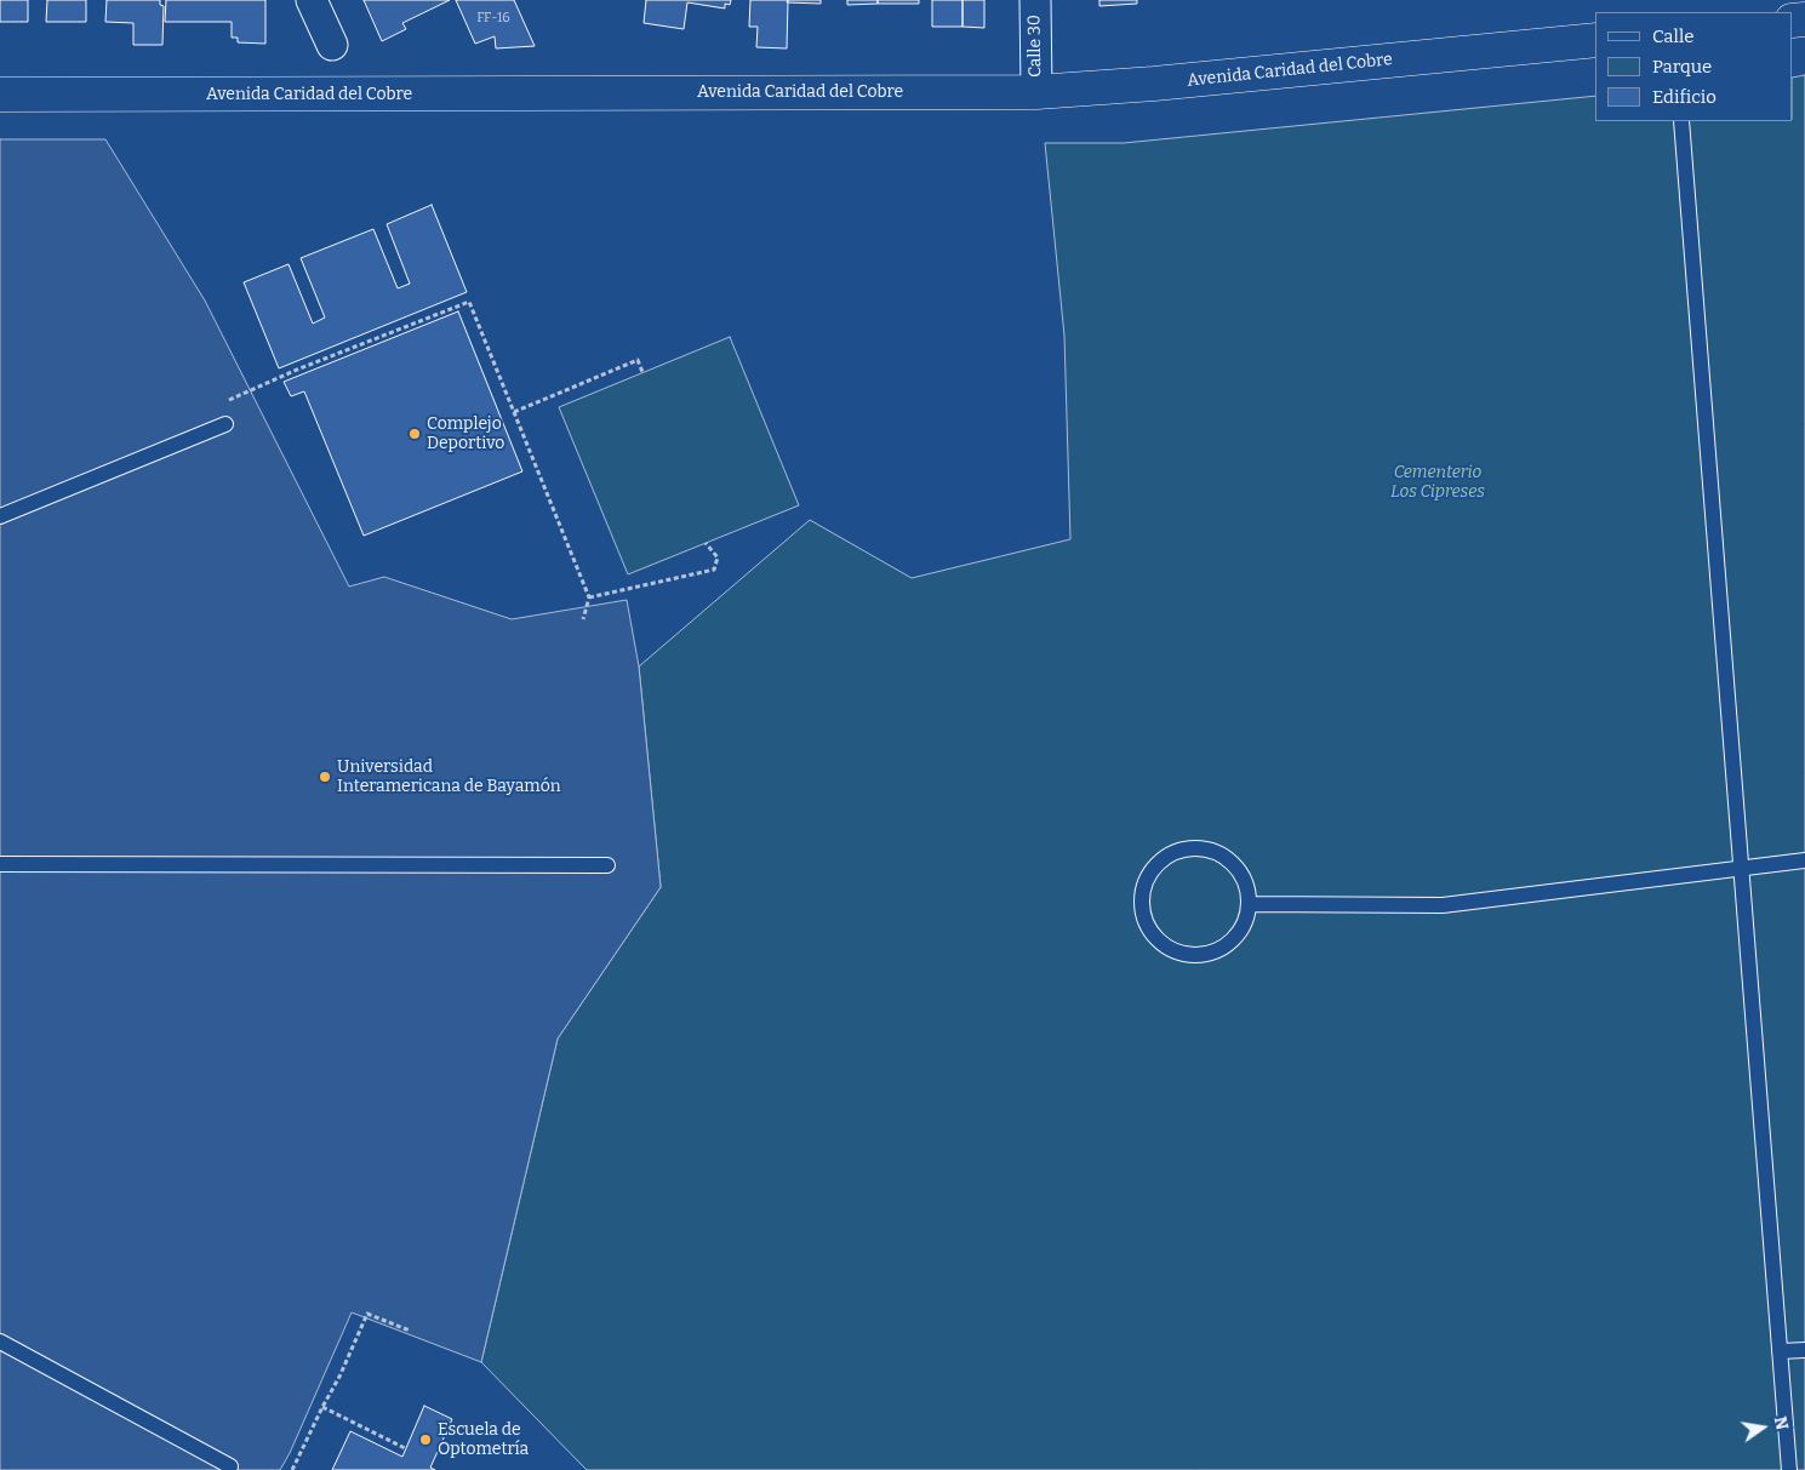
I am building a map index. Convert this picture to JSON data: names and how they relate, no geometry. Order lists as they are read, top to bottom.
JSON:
{
  "streets": {
    "street": ["Calle 30", "Avenida Caridad del Cobre"]
  },
  "crossings": [
    ["Calle 30", "Avenida Caridad del Cobre"]
  ],
  "parks": ["Cementerio Los Cipreses"],
  "places": ["Complejo Deportivo", "Universidad Interamericana de Bayamón", "Escuela de Optometría"],
  "house_numbers": ["FF-16"],
  "legend": ["Calle", "Parque", "Edificio"],
  "north": "right"
}
